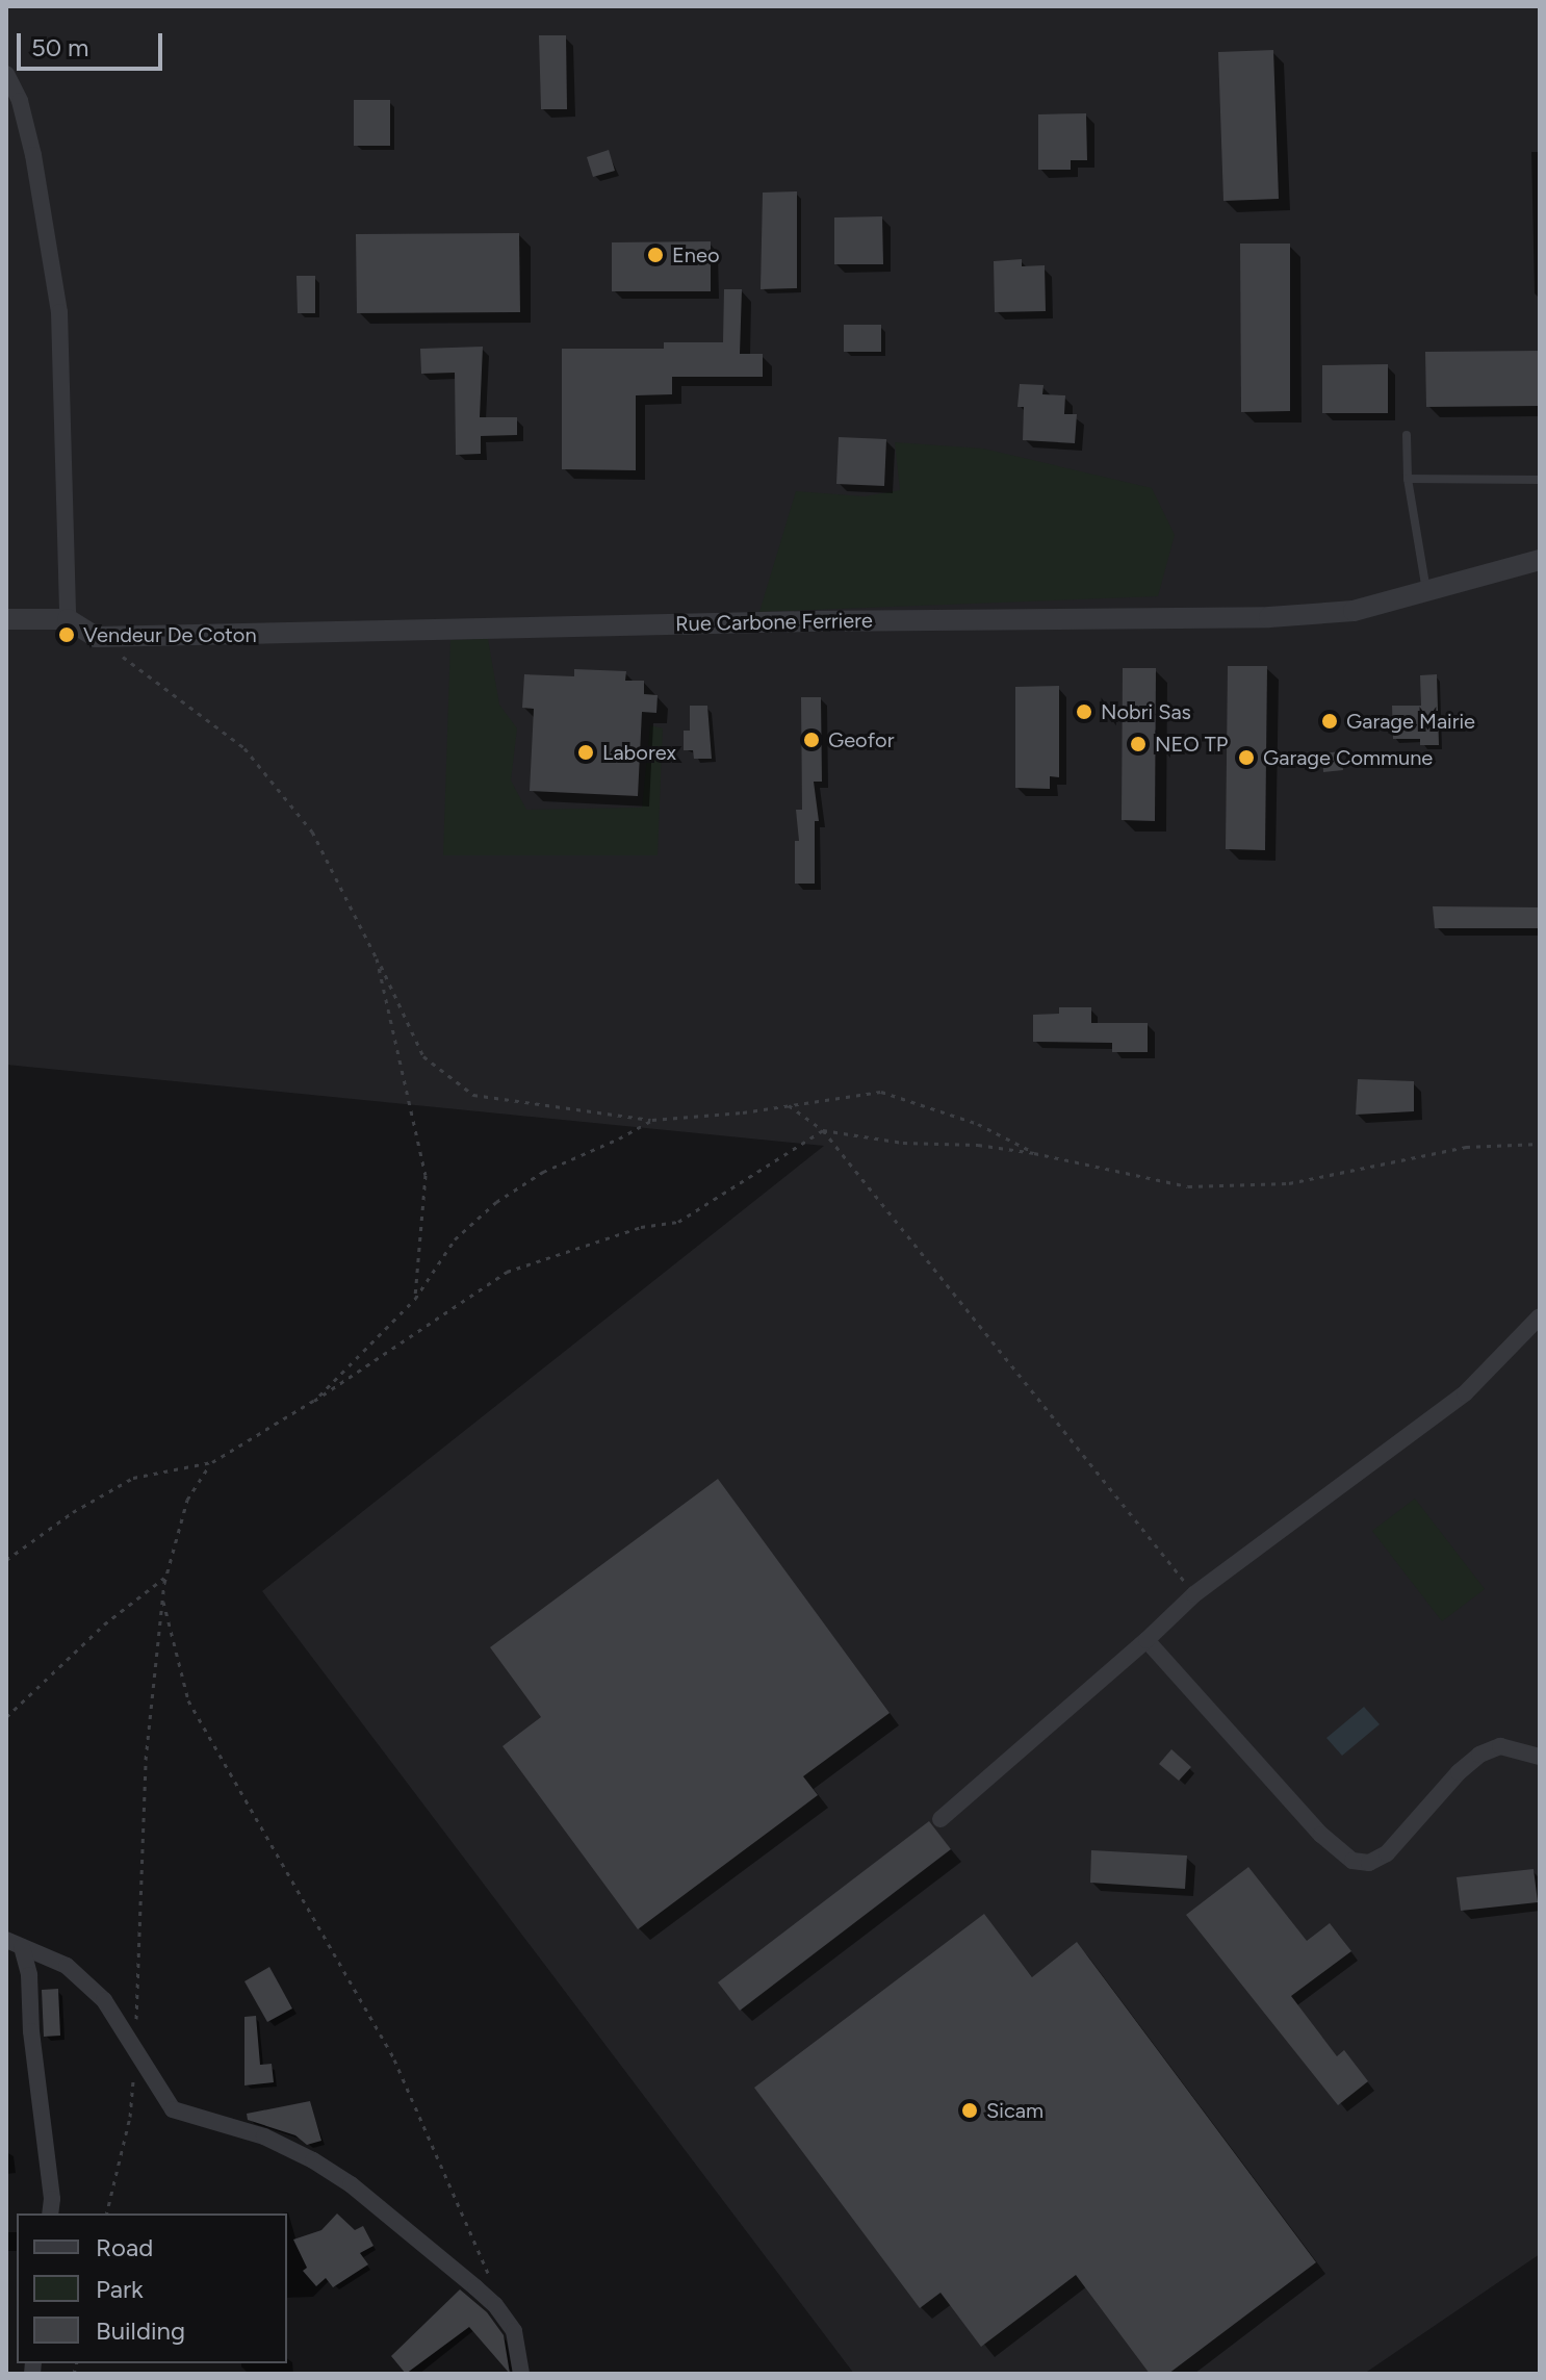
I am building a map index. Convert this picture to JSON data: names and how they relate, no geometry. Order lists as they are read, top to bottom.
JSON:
{
  "streets": {
    "street": ["Rue Carbone Ferriere"]
  },
  "places": [
    "Eneo",
    "Vendeur De Coton",
    "Nobri Sas",
    "Garage Mairie",
    "Geofor",
    "NEO TP",
    "Laborex",
    "Garage Commune",
    "Sicam"
  ],
  "legend": ["Road", "Park", "Building"],
  "scale_bar": "50 m"
}
